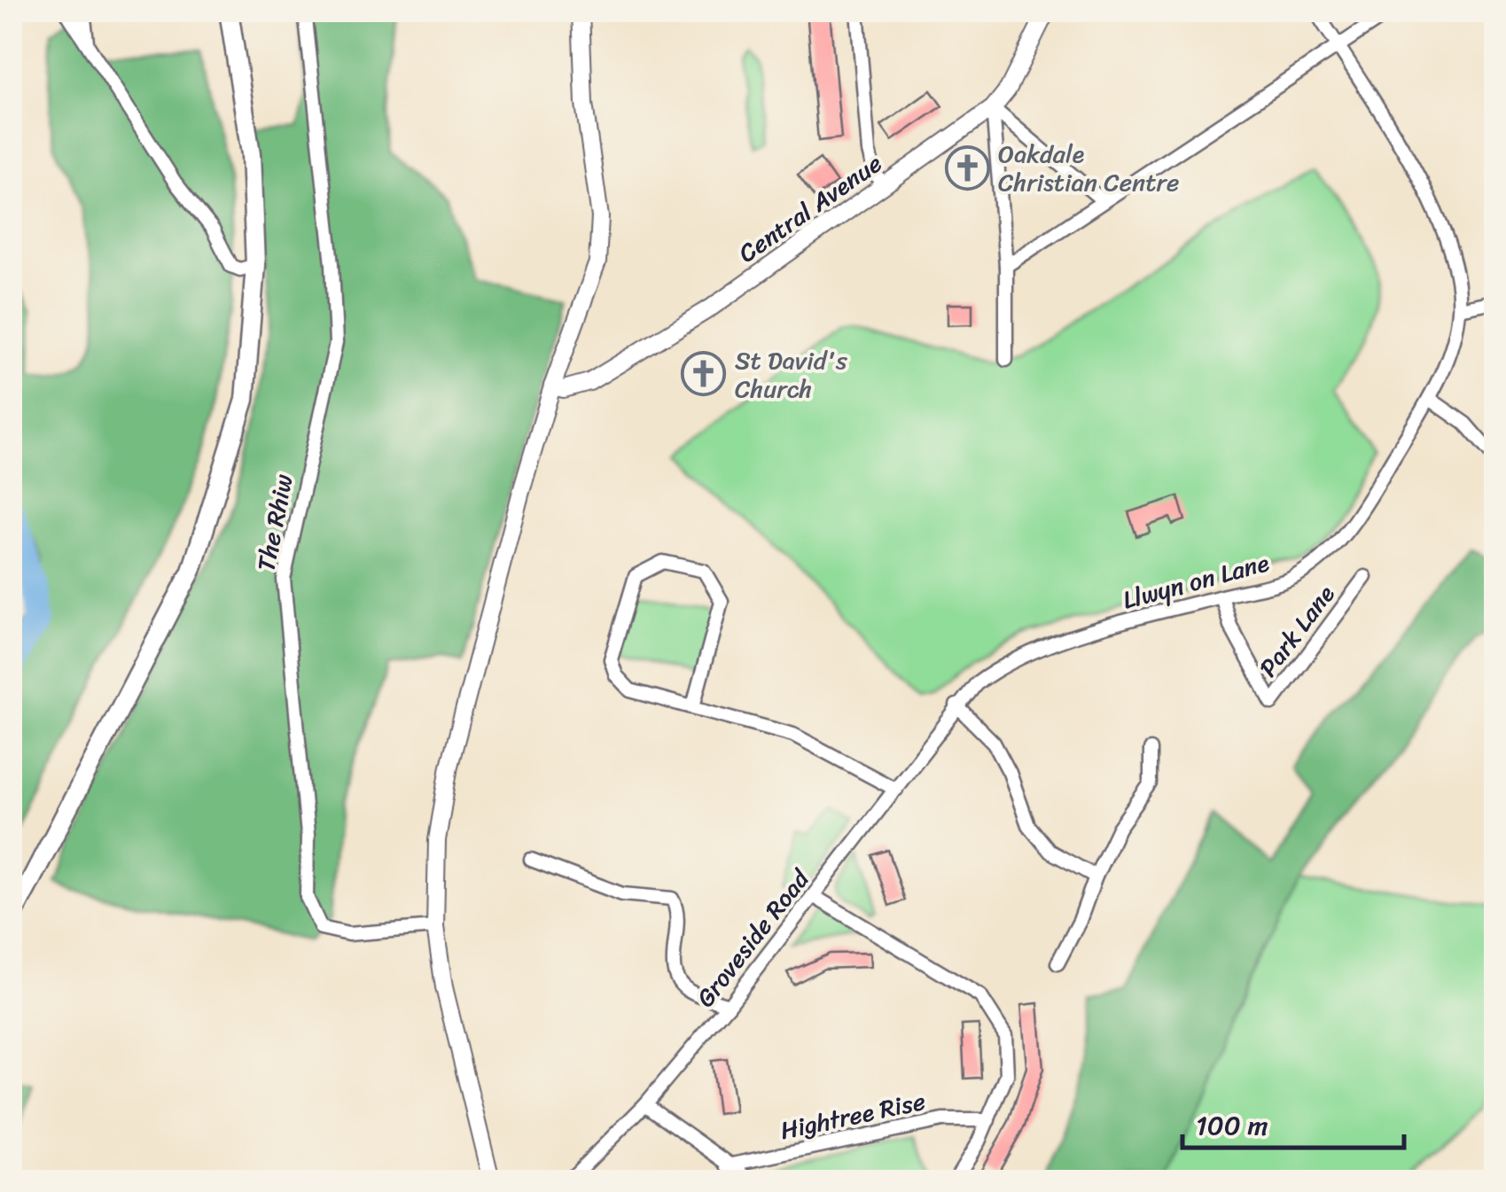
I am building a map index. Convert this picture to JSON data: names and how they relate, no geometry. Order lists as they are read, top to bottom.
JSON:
{
  "streets": {
    "street": [
      "Central Avenue",
      "The Rhiw",
      "Llwyn on Lane",
      "Park Lane",
      "Groveside Road",
      "Hightree Rise"
    ]
  },
  "crossings": [
    ["Llwyn on Lane", "Park Lane"],
    ["Llwyn on Lane", "Groveside Road"]
  ],
  "places": {
    "church": ["Oakdale Christian Centre", "St David's Church"]
  },
  "scale_bar": "100 m"
}
